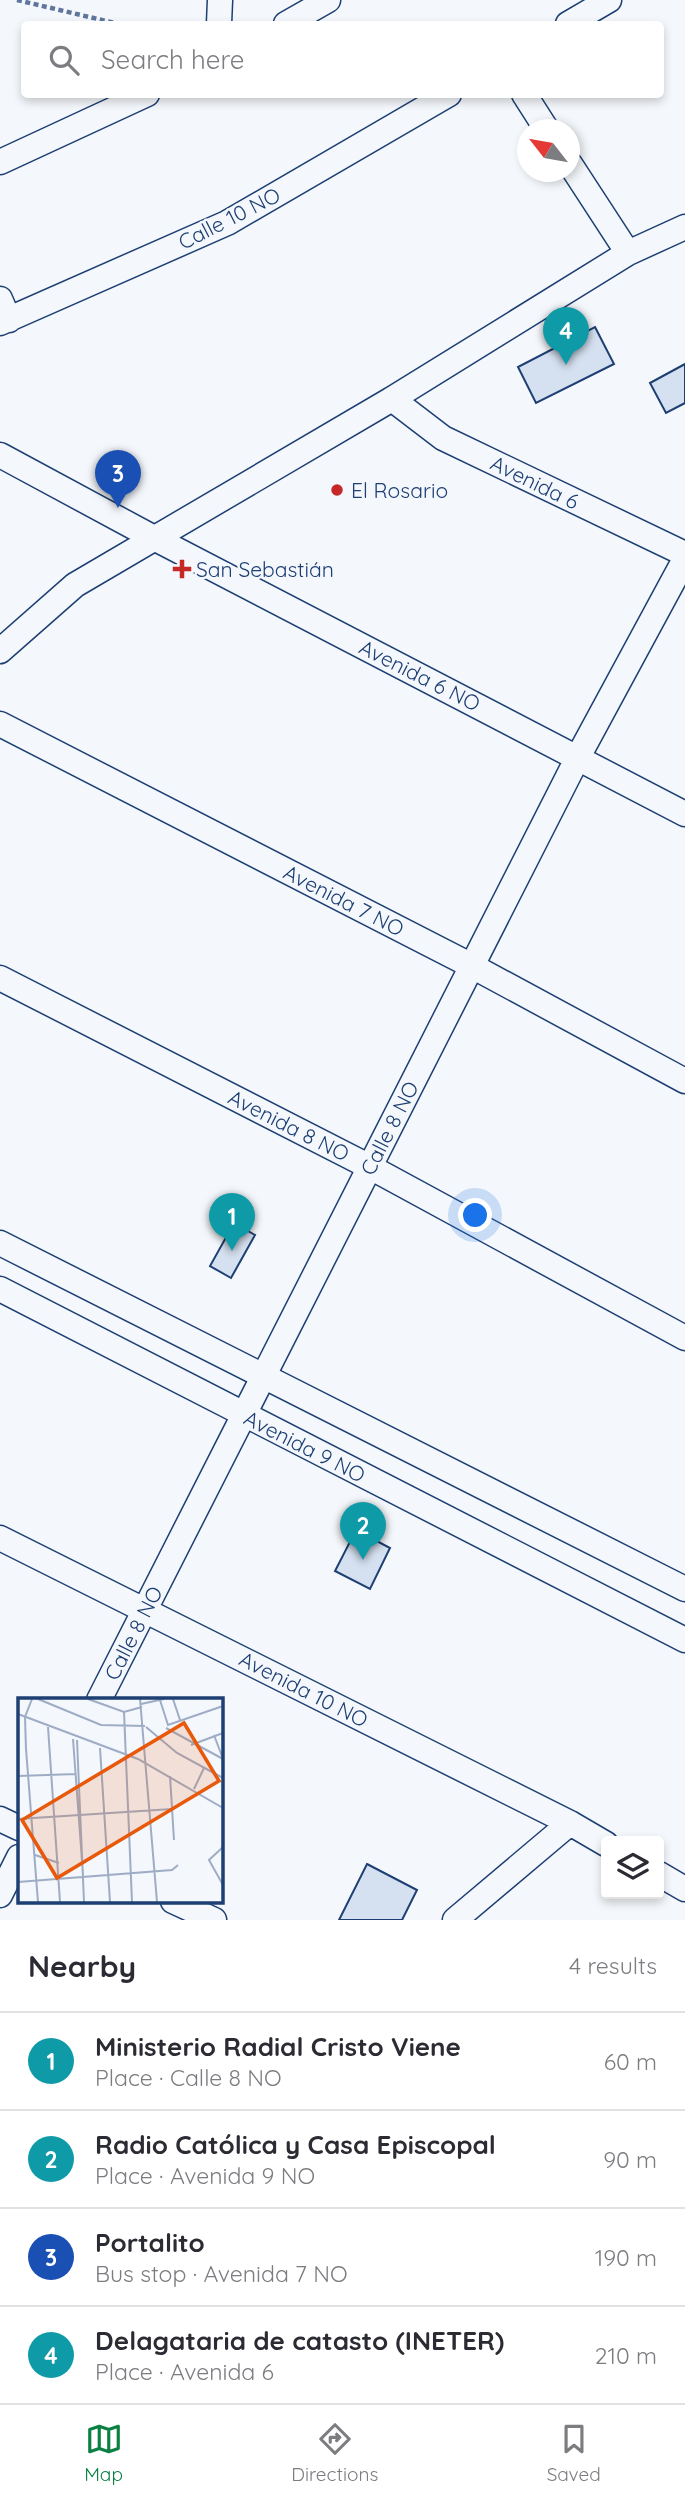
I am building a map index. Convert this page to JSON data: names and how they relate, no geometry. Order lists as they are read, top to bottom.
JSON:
{
  "streets": {
    "street": [
      "Calle 10 NO",
      "Avenida 6",
      "Avenida 6 NO",
      "Avenida 7 NO",
      "Avenida 8 NO",
      "Calle 8 NO",
      "Avenida 9 NO",
      "Avenida 10 NO"
    ]
  },
  "crossings": [
    ["Avenida 6", "Calle 8 NO"],
    ["Avenida 6 NO", "Calle 8 NO"],
    ["Avenida 7 NO", "Calle 8 NO"],
    ["Avenida 8 NO", "Calle 8 NO"],
    ["Calle 8 NO", "Avenida 9 NO"],
    ["Calle 8 NO", "Avenida 10 NO"]
  ],
  "places": {
    "other": ["El Rosario"],
    "health": ["San Sebastián"]
  },
  "north": "top left",
  "page": {
    "search": "Search here",
    "pins": [
      "4",
      "3",
      "1",
      "2"
    ],
    "heading": ["Nearby", "4 results"],
    "list": [
      {
        "mark": "1",
        "name": "Ministerio Radial Cristo Viene",
        "note": "Place · Calle 8 NO",
        "value": "60 m"
      },
      {
        "mark": "2",
        "name": "Radio Católica y Casa Episcopal",
        "note": "Place · Avenida 9 NO",
        "value": "90 m"
      },
      {
        "mark": "3",
        "name": "Portalito",
        "note": "Bus stop · Avenida 7 NO",
        "value": "190 m"
      },
      {
        "mark": "4",
        "name": "Delagataria de catasto (INETER)",
        "note": "Place · Avenida 6",
        "value": "210 m"
      }
    ],
    "nav": ["Map", "Directions", "Saved"]
  }
}
